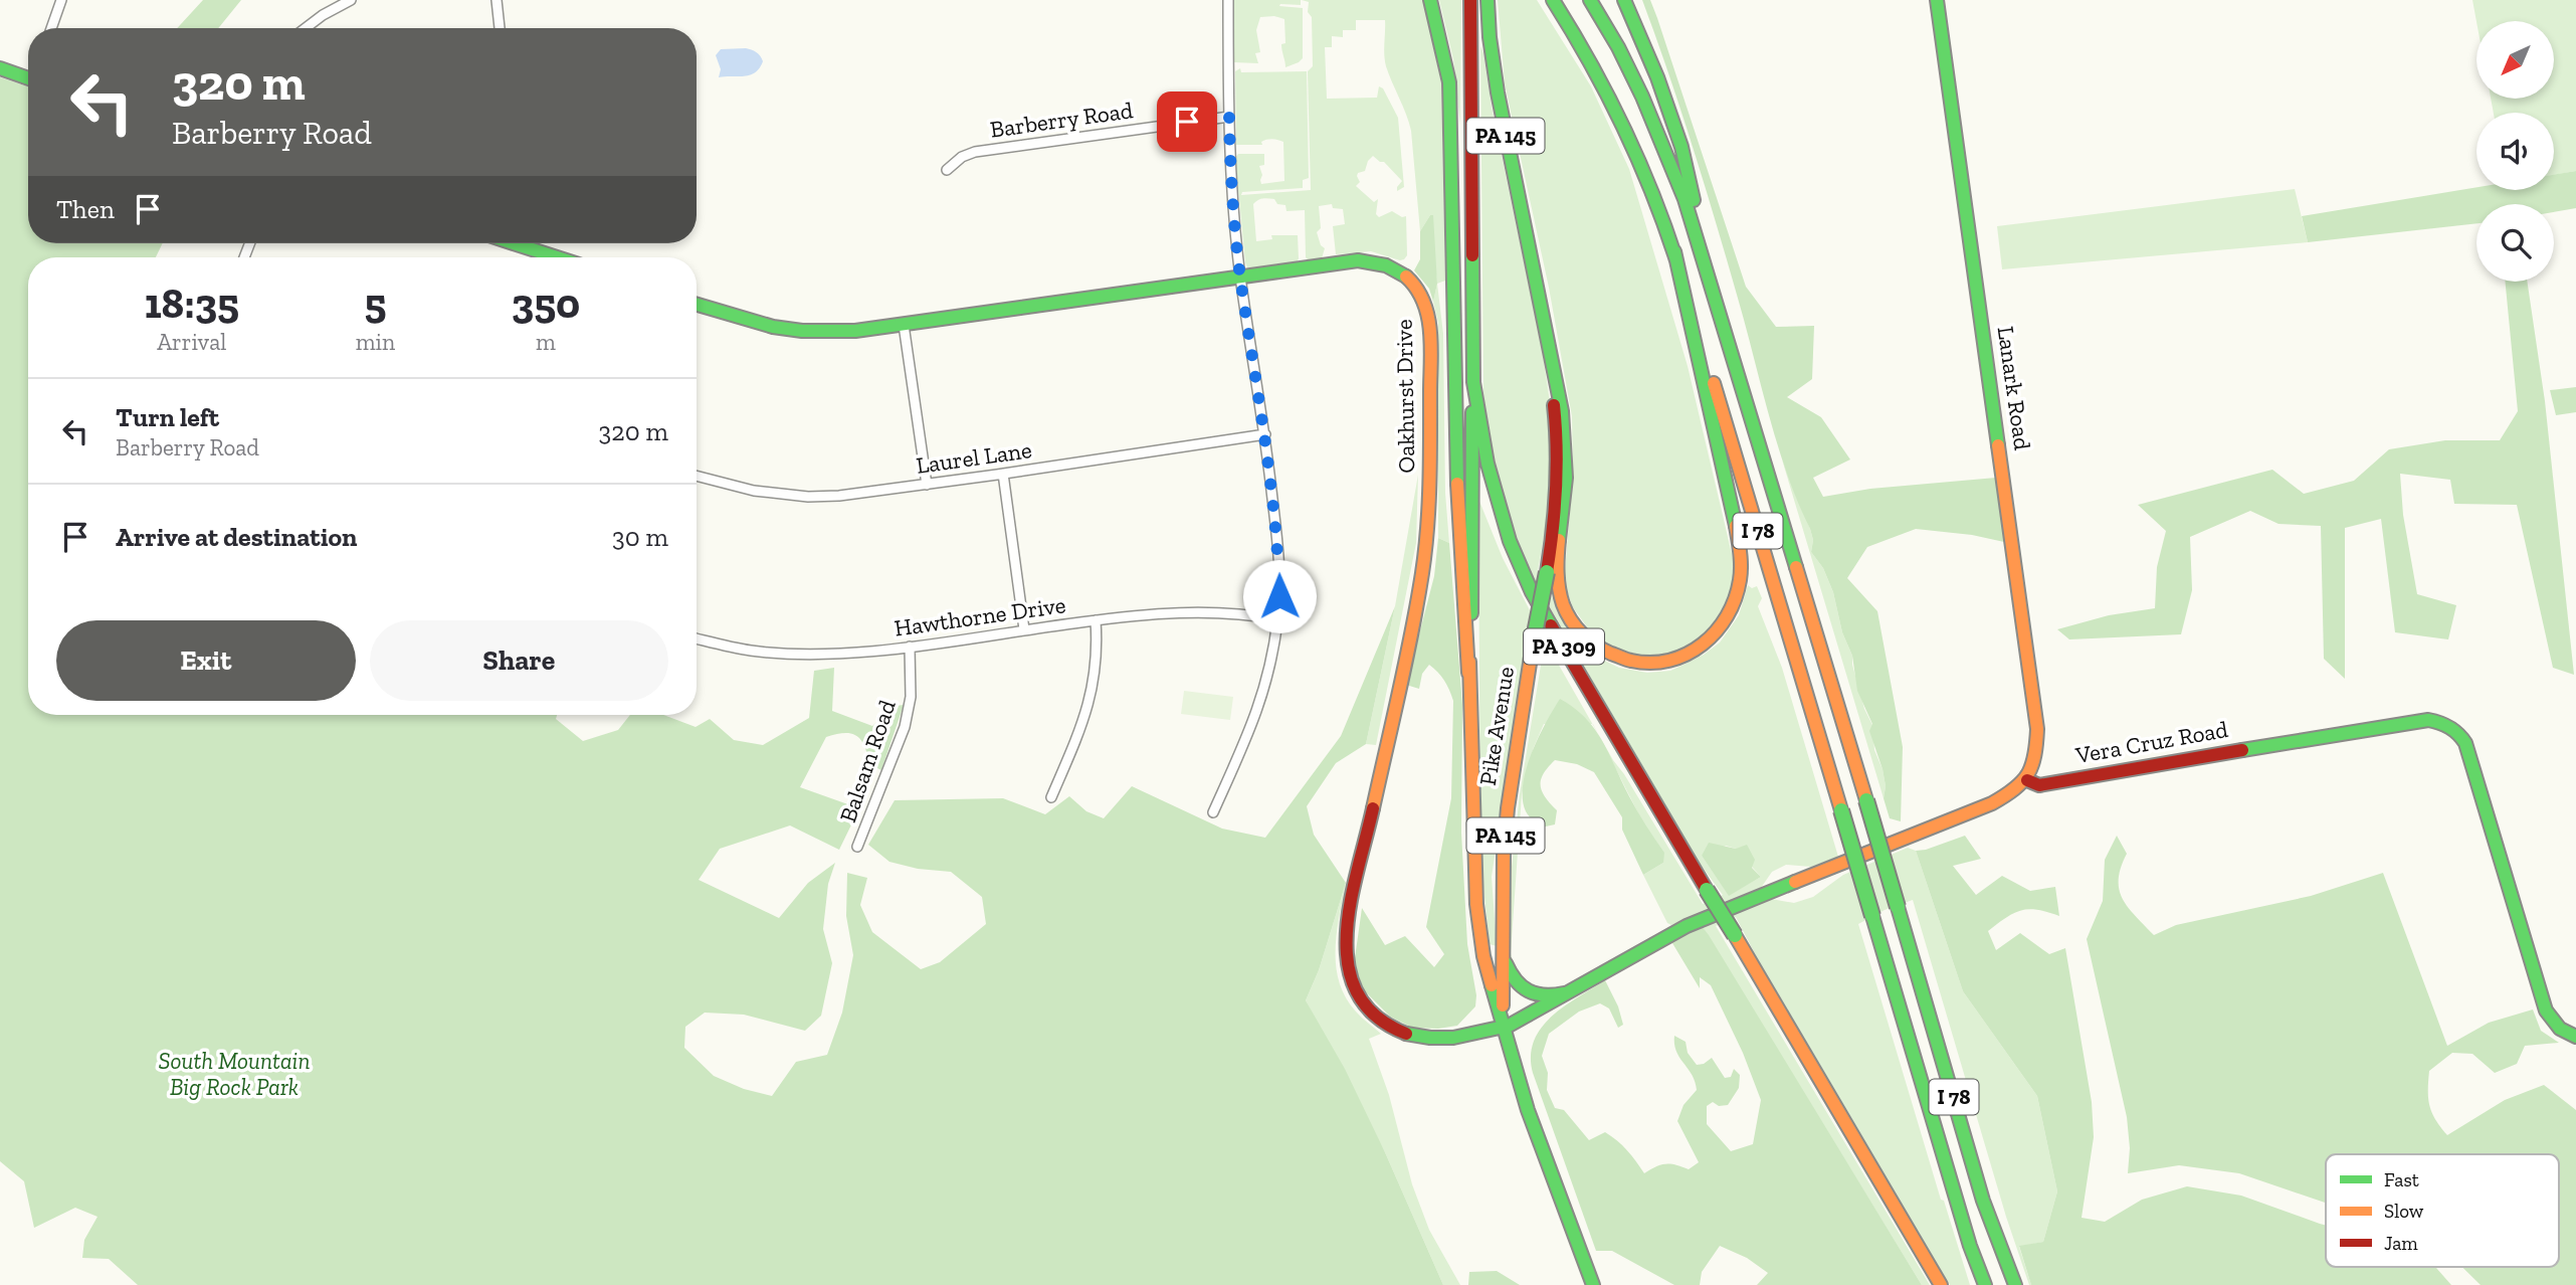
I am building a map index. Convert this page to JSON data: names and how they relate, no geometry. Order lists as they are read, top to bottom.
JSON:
{
  "streets": {
    "main road": [
      "PA 145",
      "Lanark Road",
      "Oakhurst Drive",
      "I 78",
      "PA 309",
      "Pike Avenue",
      "Vera Cruz Road"
    ],
    "street": [
      "Barberry Road",
      "Laurel Lane",
      "Hawthorne Drive",
      "Balsam Road"
    ]
  },
  "crossings": [
    ["PA 145", "PA 309"],
    ["PA 145", "Pike Avenue"],
    ["Lanark Road", "Vera Cruz Road"],
    ["Oakhurst Drive", "Pike Avenue"],
    ["Hawthorne Drive", "Balsam Road"]
  ],
  "parks": ["South Mountain Big Rock Park"],
  "legend": ["Fast", "Slow", "Jam"],
  "north": "bottom left",
  "page": {
    "turn": ["320 m", "Barberry Road"],
    "then": "Then",
    "eta": [
      "18:35",
      "Arrival",
      "5",
      "min",
      "350",
      "m"
    ],
    "list": [
      {
        "name": "Turn left",
        "note": "Barberry Road",
        "value": "320 m"
      },
      {
        "name": "Arrive at destination",
        "value": "30 m"
      }
    ],
    "buttons": ["Exit", "Share"]
  }
}
